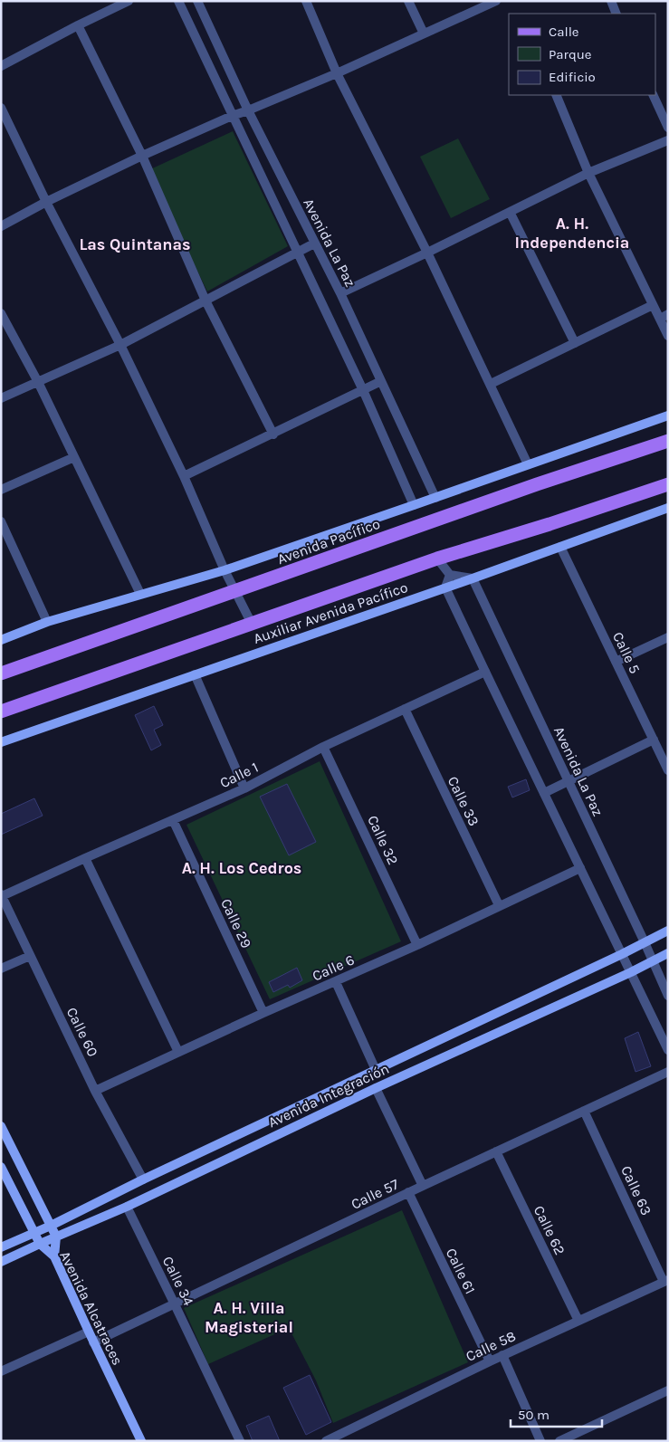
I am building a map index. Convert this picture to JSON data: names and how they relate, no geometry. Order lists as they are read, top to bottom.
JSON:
{
  "streets": {
    "main road": [
      "Avenida Pacífico",
      "Auxiliar Avenida Pacífico",
      "Avenida Integración",
      "Avenida Alcatraces"
    ],
    "street": [
      "Avenida La Paz",
      "Calle 5",
      "Calle 1",
      "Calle 33",
      "Calle 32",
      "Calle 29",
      "Calle 6",
      "Calle 60",
      "Calle 63",
      "Calle 57",
      "Calle 62",
      "Calle 61",
      "Calle 34",
      "Calle 58"
    ]
  },
  "crossings": [
    ["Avenida La Paz", "Auxiliar Avenida Pacífico"],
    ["Avenida La Paz", "Avenida Integración"],
    ["Auxiliar Avenida Pacífico", "Calle 5"],
    ["Calle 1", "Calle 33"],
    ["Calle 1", "Calle 32"],
    ["Calle 1", "Calle 29"],
    ["Calle 1", "Calle 60"],
    ["Calle 33", "Calle 6"],
    ["Calle 32", "Calle 6"],
    ["Calle 29", "Calle 6"],
    ["Calle 6", "Calle 60"],
    ["Avenida Integración", "Calle 34"],
    ["Avenida Integración", "Avenida Alcatraces"],
    ["Calle 63", "Calle 57"],
    ["Calle 63", "Calle 58"],
    ["Calle 57", "Calle 62"],
    ["Calle 57", "Calle 61"],
    ["Calle 57", "Calle 34"],
    ["Calle 57", "Avenida Alcatraces"],
    ["Calle 62", "Calle 58"],
    ["Calle 61", "Calle 58"]
  ],
  "districts": [
    "A. H. Independencia",
    "Las Quintanas",
    "A. H. Los Cedros",
    "A. H. Villa Magisterial"
  ],
  "legend": ["Calle", "Parque", "Edificio"],
  "scale_bar": "50 m"
}
